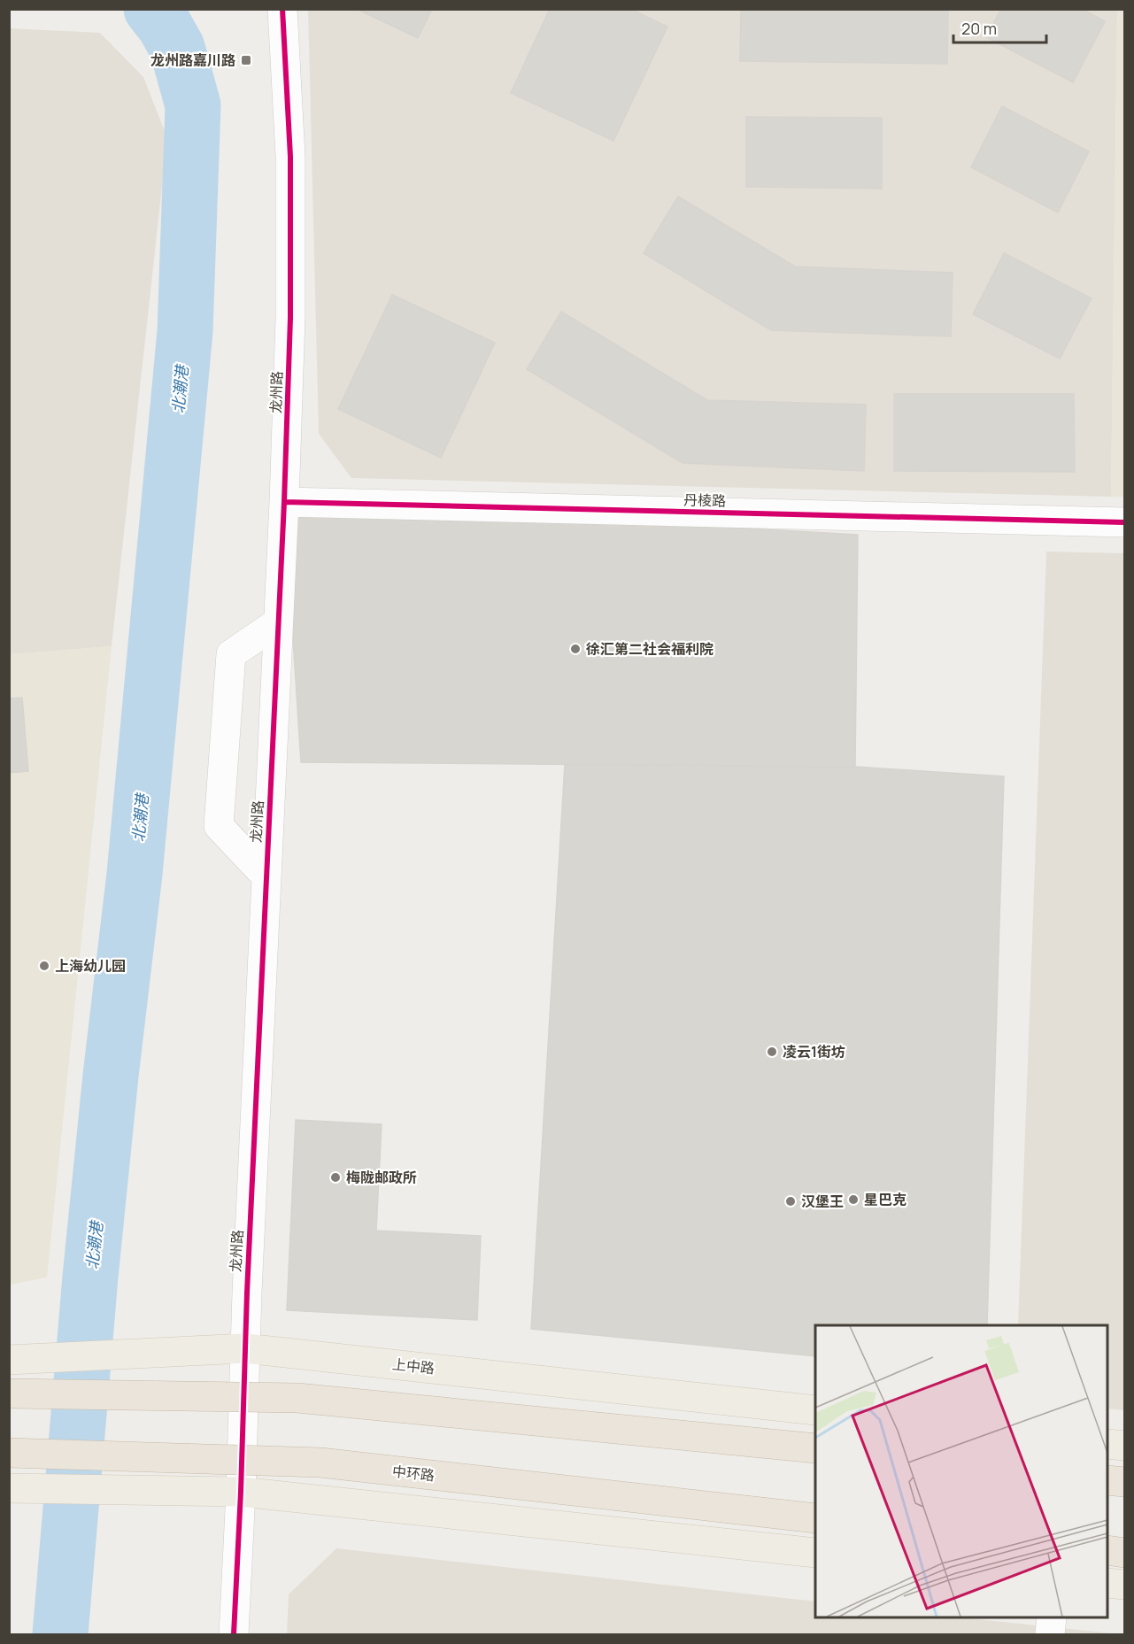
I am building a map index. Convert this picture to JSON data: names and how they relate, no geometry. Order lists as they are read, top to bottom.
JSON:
{
  "streets": {
    "highway": ["中环路"],
    "main road": ["上中路"],
    "street": ["龙州路", "丹棱路"]
  },
  "crossings": [
    ["龙州路", "丹棱路"],
    ["龙州路", "上中路"]
  ],
  "water": ["北潮港"],
  "places": {
    "transit": ["龙州路嘉川路"],
    "other": [
      "徐汇第二社会福利院",
      "上海幼儿园",
      "凌云1街坊",
      "梅陇邮政所",
      "星巴克",
      "汉堡王"
    ]
  },
  "scale_bar": "20 m"
}
